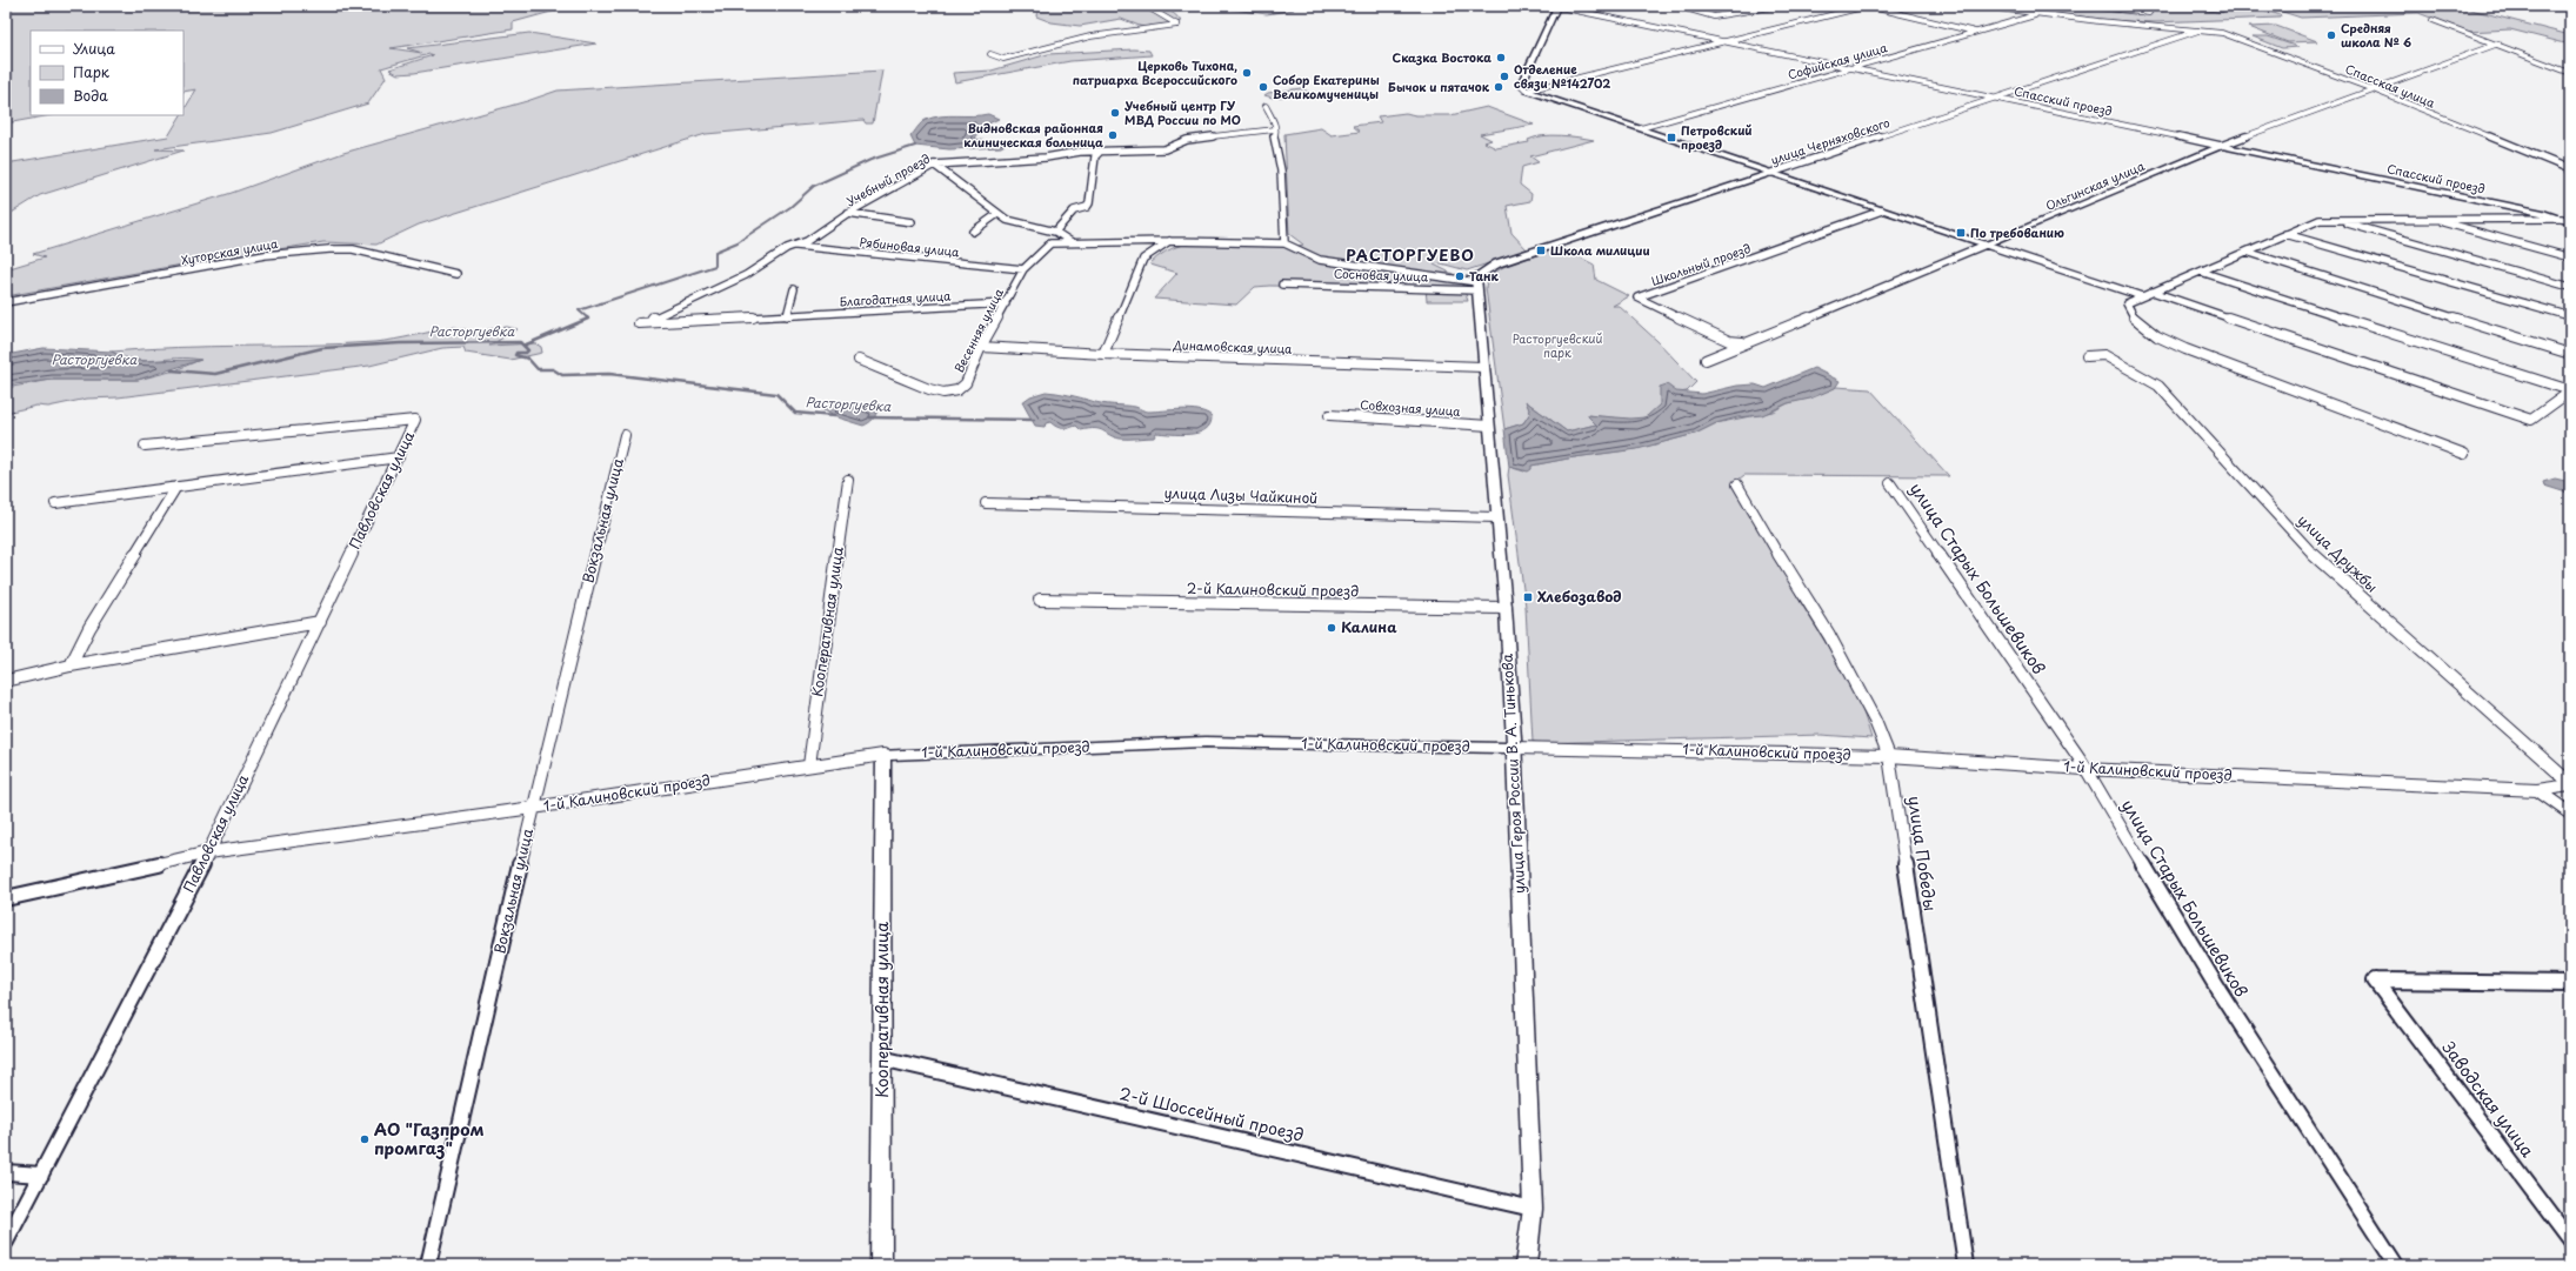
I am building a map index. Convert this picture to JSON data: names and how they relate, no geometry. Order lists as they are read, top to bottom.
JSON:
{
  "streets": {
    "street": [
      "Софийская улица",
      "Спасская улица",
      "Спасский проезд",
      "улица Черняховского",
      "Учебный проезд",
      "Ольгинская улица",
      "Рябиновая улица",
      "Хуторская улица",
      "Школьный проезд",
      "Сосновая улица",
      "Благодатная улица",
      "Весенняя улица",
      "Динамовская улица",
      "Совхозная улица",
      "Павловская улица",
      "улица Лизы Чайкиной",
      "Вокзальная улица",
      "улица Дружбы",
      "улица Старых Большевиков",
      "2-й Калиновский проезд",
      "Кооперативная улица",
      "1-й Калиновский проезд",
      "улица Героя России В. А. Тинькова",
      "улица Победы",
      "Заводская улица",
      "2-й Шоссейный проезд"
    ]
  },
  "crossings": [
    ["Софийская улица", "Спасская улица"],
    ["Софийская улица", "Спасский проезд"],
    ["Спасская улица", "улица Черняховского"],
    ["Спасская улица", "Ольгинская улица"],
    ["Спасский проезд", "улица Черняховского"],
    ["Спасский проезд", "Ольгинская улица"],
    ["улица Черняховского", "Сосновая улица"],
    ["улица Черняховского", "улица Героя России В. А. Тинькова"],
    ["Учебный проезд", "Рябиновая улица"],
    ["Учебный проезд", "Благодатная улица"],
    ["Ольгинская улица", "Школьный проезд"],
    ["Рябиновая улица", "Весенняя улица"],
    ["Сосновая улица", "улица Героя России В. А. Тинькова"],
    ["Благодатная улица", "Весенняя улица"],
    ["Весенняя улица", "Динамовская улица"],
    ["Динамовская улица", "улица Героя России В. А. Тинькова"],
    ["Совхозная улица", "улица Героя России В. А. Тинькова"],
    ["Павловская улица", "1-й Калиновский проезд"],
    ["улица Лизы Чайкиной", "улица Героя России В. А. Тинькова"],
    ["Вокзальная улица", "1-й Калиновский проезд"],
    ["улица Дружбы", "1-й Калиновский проезд"],
    ["улица Старых Большевиков", "1-й Калиновский проезд"],
    ["2-й Калиновский проезд", "улица Героя России В. А. Тинькова"],
    ["Кооперативная улица", "1-й Калиновский проезд"],
    ["Кооперативная улица", "2-й Шоссейный проезд"],
    ["1-й Калиновский проезд", "улица Героя России В. А. Тинькова"],
    ["1-й Калиновский проезд", "улица Победы"],
    ["улица Героя России В. А. Тинькова", "2-й Шоссейный проезд"]
  ],
  "districts": ["РАСТОРГУЕВО"],
  "water": ["Расторгуевка"],
  "parks": ["Расторгуевский парк"],
  "places": {
    "other": [
      "Средняя школа № 6",
      "Сказка Востока",
      "Церковь Тихона, патриарха Всероссийского",
      "Отделение связи №142702",
      "Собор Екатерины Великомученицы",
      "Бычок и пятачок",
      "Учебный центр ГУ МВД России по МО",
      "Видновская районная клиническая больница",
      "Танк",
      "Калина",
      "АО \"Газпром промгаз\""
    ],
    "transit": [
      "Петровский проезд",
      "По требованию",
      "Школа милиции",
      "Хлебозавод"
    ]
  },
  "legend": ["Улица", "Парк", "Вода"]
}
